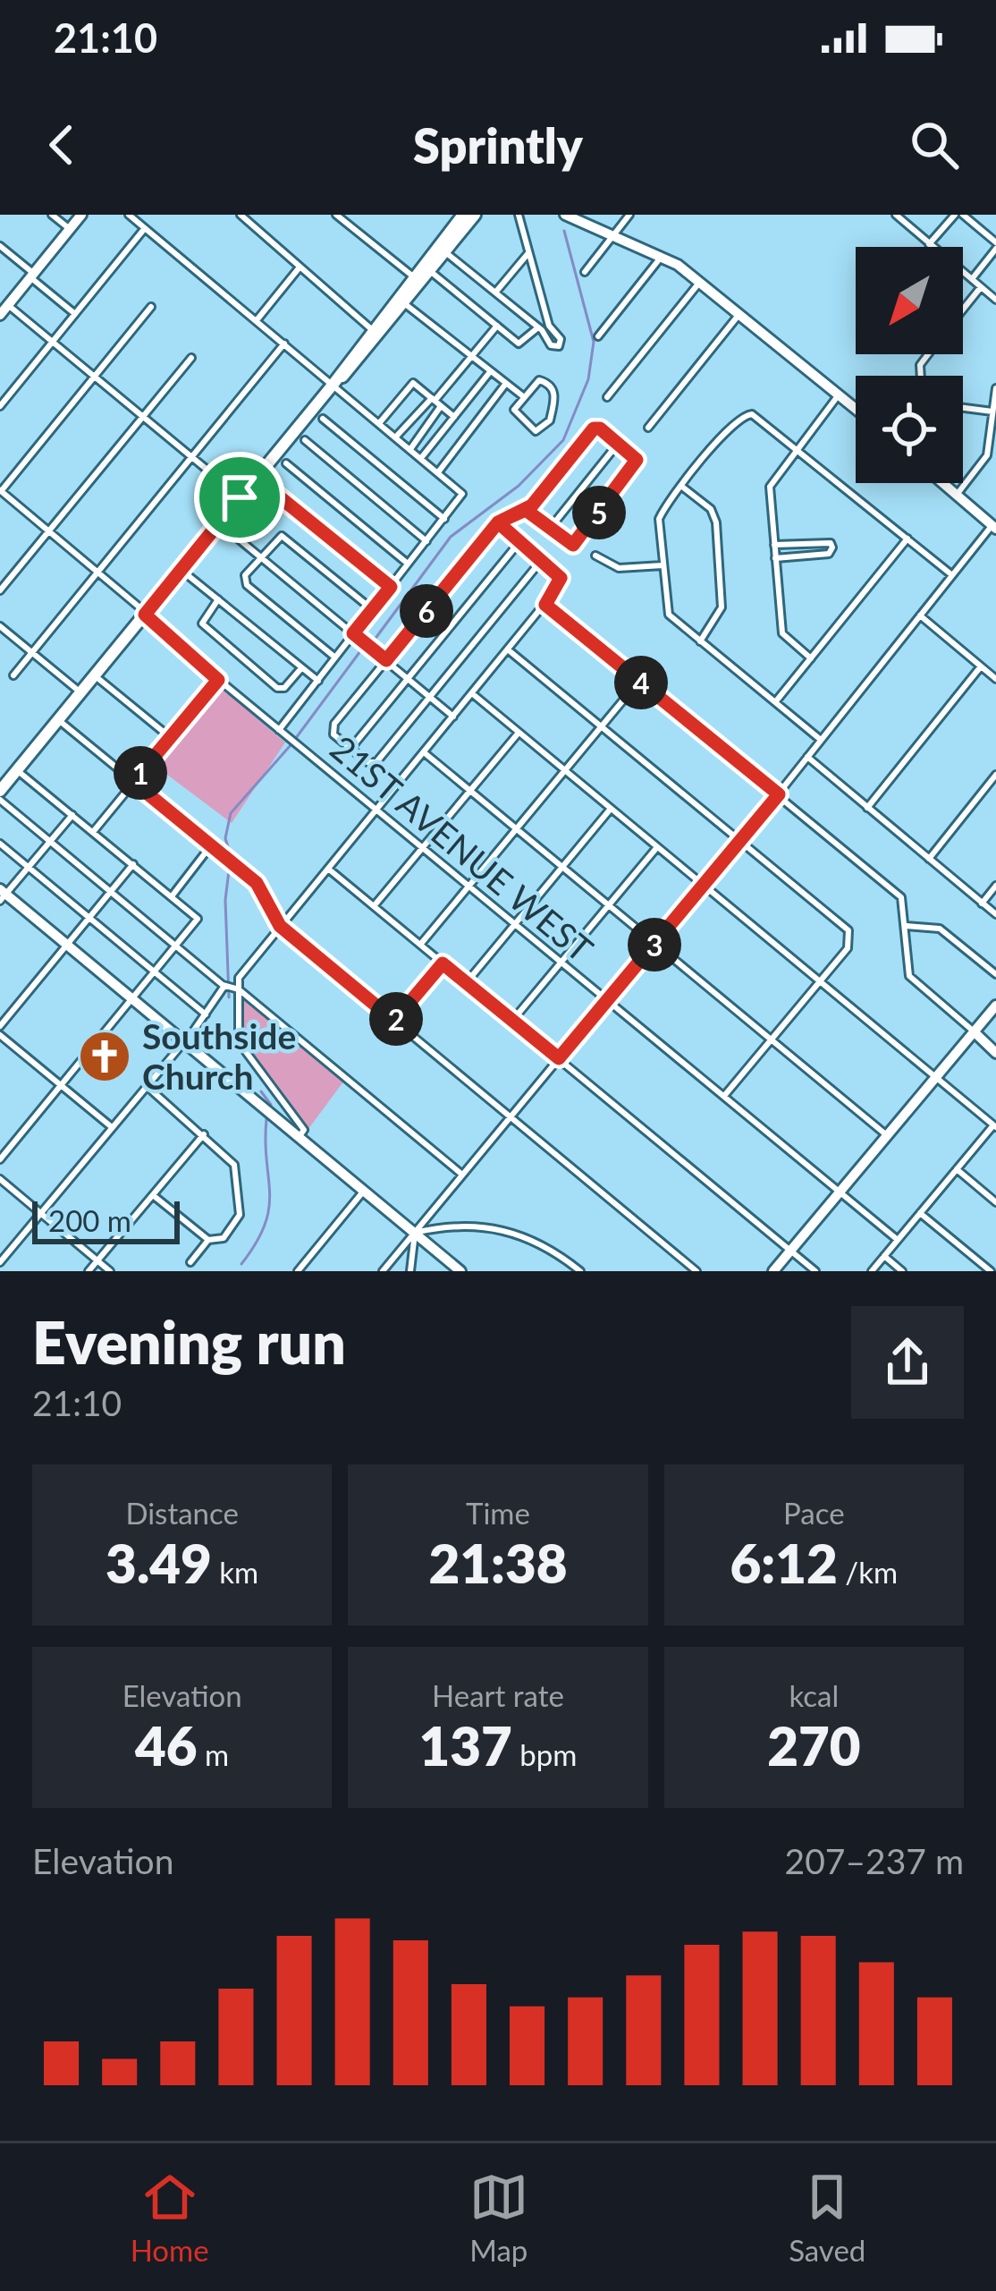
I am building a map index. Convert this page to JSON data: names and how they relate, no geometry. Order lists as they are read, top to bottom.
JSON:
{
  "streets": {
    "street": ["21ST AVENUE WEST"]
  },
  "places": {
    "church": ["Southside Church"]
  },
  "scale_bar": "200 m",
  "north": "bottom left",
  "page": {
    "status": "21:10",
    "header": "Sprintly",
    "pins": [
      "5",
      "6",
      "4",
      "1",
      "3",
      "2"
    ],
    "scale": "200 m",
    "heading": ["Evening run", "21:10"],
    "stats": [
      ["Distance", "3.49 km"],
      ["Time", "21:38"],
      ["Pace", "6:12 /km"],
      ["Elevation", "46 m"],
      ["Heart rate", "137 bpm"],
      ["kcal", "270"]
    ],
    "chart": ["Elevation", "207–237 m"],
    "tabs": ["Home", "Map", "Saved"]
  }
}
